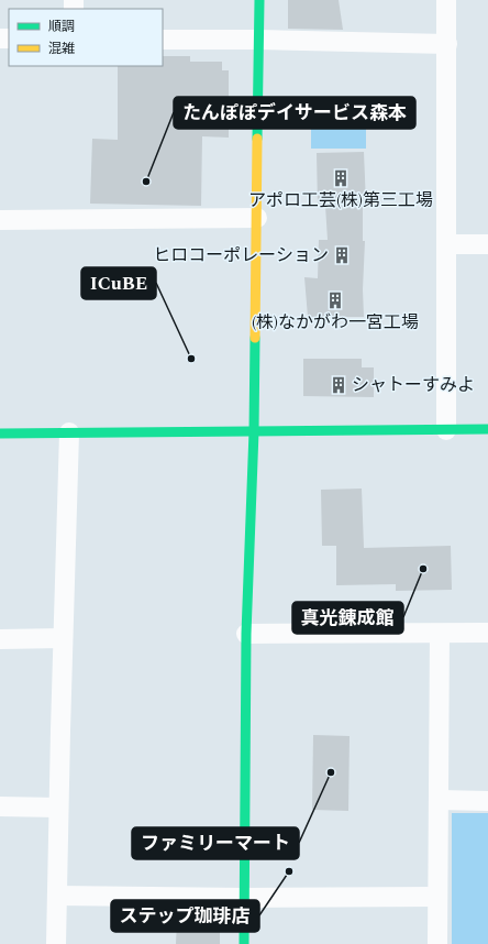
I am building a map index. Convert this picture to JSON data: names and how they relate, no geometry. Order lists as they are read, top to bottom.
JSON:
{
  "places": {
    "building": [
      "アポロ工芸(株)第三工場",
      "ヒロコーポレーション",
      "(株)なかがわ一宮工場",
      "シャトーすみよ"
    ],
    "other": [
      "たんぽぽデイサービス森本",
      "ICuBE",
      "真光錬成館",
      "ファミリーマート",
      "ステップ珈琲店"
    ]
  },
  "legend": ["順調", "混雑"]
}
